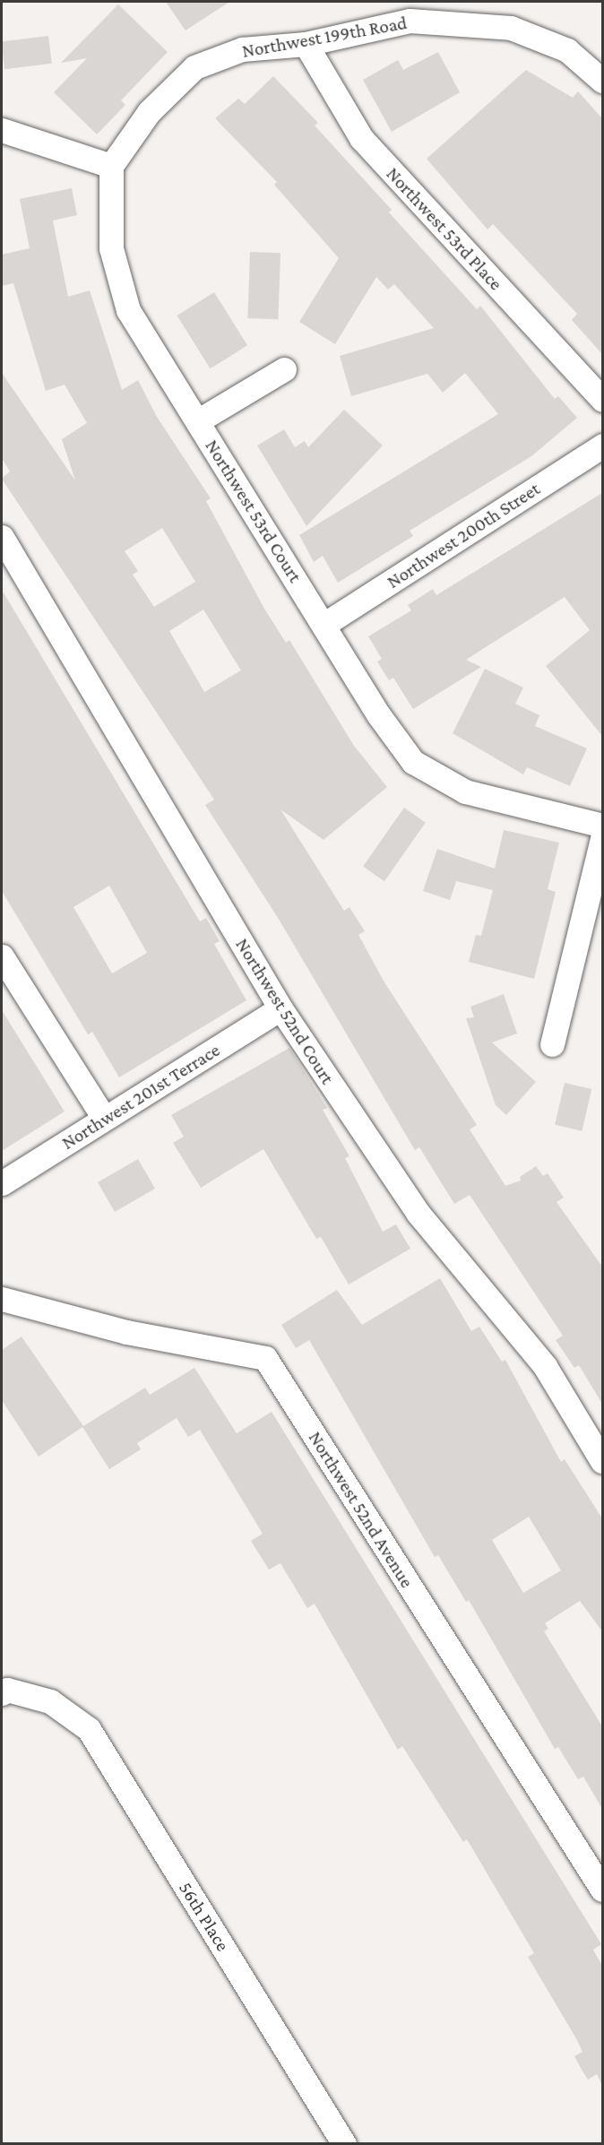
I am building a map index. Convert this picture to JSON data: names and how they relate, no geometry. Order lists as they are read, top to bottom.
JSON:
{
  "streets": {
    "street": [
      "Northwest 199th Road",
      "Northwest 53rd Place",
      "Northwest 53rd Court",
      "Northwest 200th Street",
      "Northwest 52nd Court",
      "Northwest 201st Terrace",
      "Northwest 52nd Avenue",
      "56th Place"
    ]
  },
  "crossings": [
    ["Northwest 199th Road", "Northwest 53rd Place"],
    ["Northwest 199th Road", "Northwest 53rd Court"],
    ["Northwest 53rd Court", "Northwest 200th Street"],
    ["Northwest 52nd Court", "Northwest 201st Terrace"]
  ]
}
